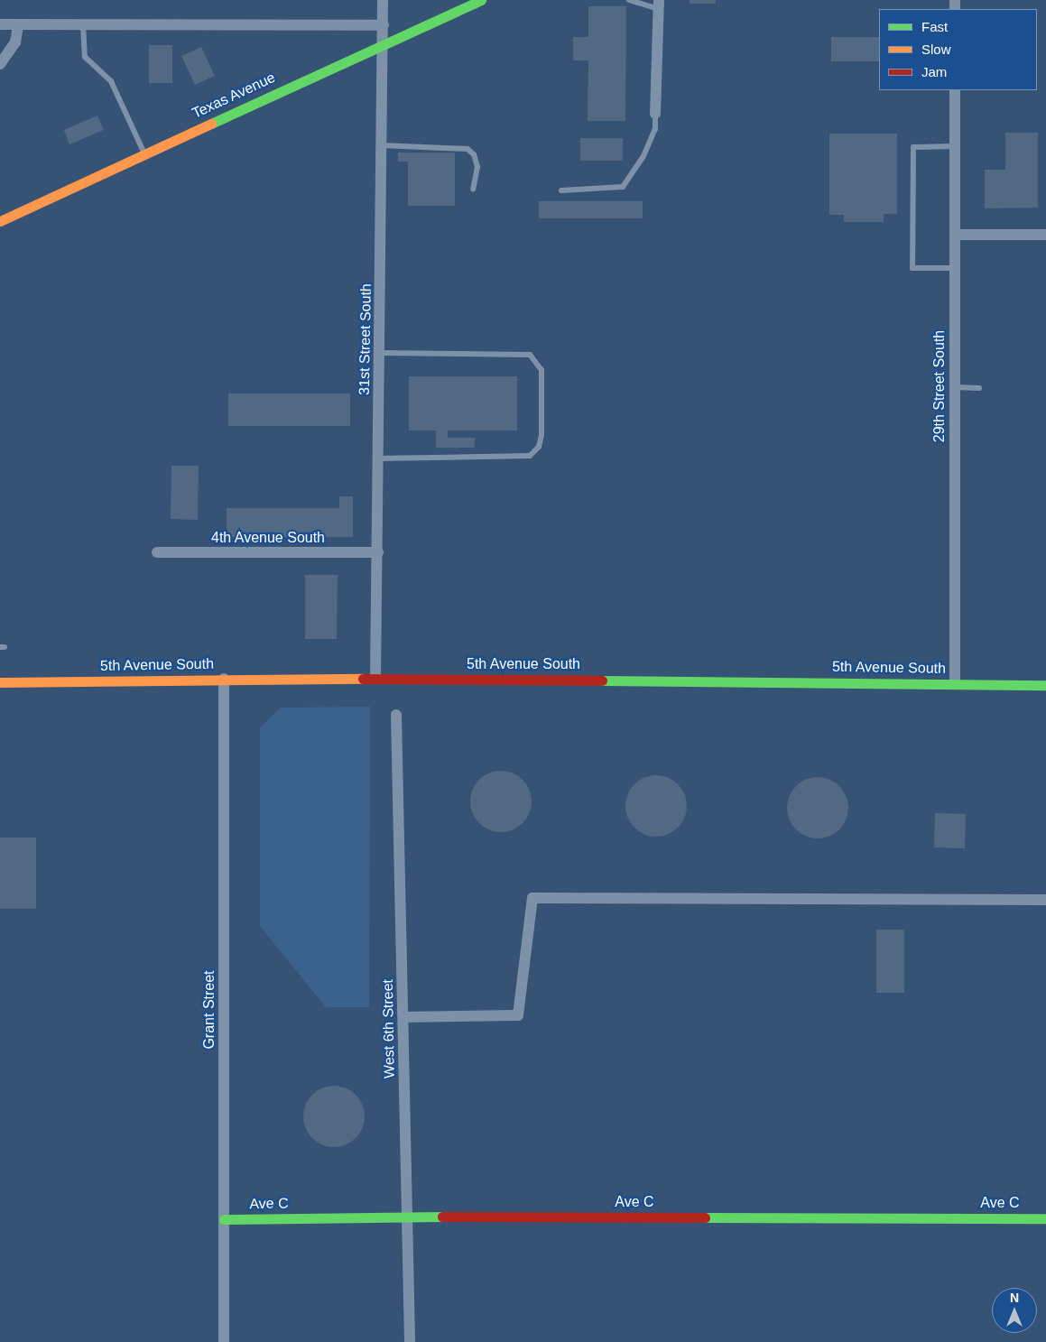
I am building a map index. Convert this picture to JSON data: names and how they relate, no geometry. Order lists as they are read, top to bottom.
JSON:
{
  "streets": {
    "street": [
      "Texas Avenue",
      "31st Street South",
      "29th Street South",
      "4th Avenue South",
      "5th Avenue South",
      "Grant Street",
      "West 6th Street",
      "Ave C"
    ]
  },
  "crossings": [
    ["Texas Avenue", "31st Street South"],
    ["31st Street South", "4th Avenue South"],
    ["31st Street South", "5th Avenue South"],
    ["29th Street South", "5th Avenue South"],
    ["5th Avenue South", "Grant Street"],
    ["Grant Street", "Ave C"],
    ["West 6th Street", "Ave C"]
  ],
  "legend": ["Fast", "Slow", "Jam"],
  "north": "top"
}
